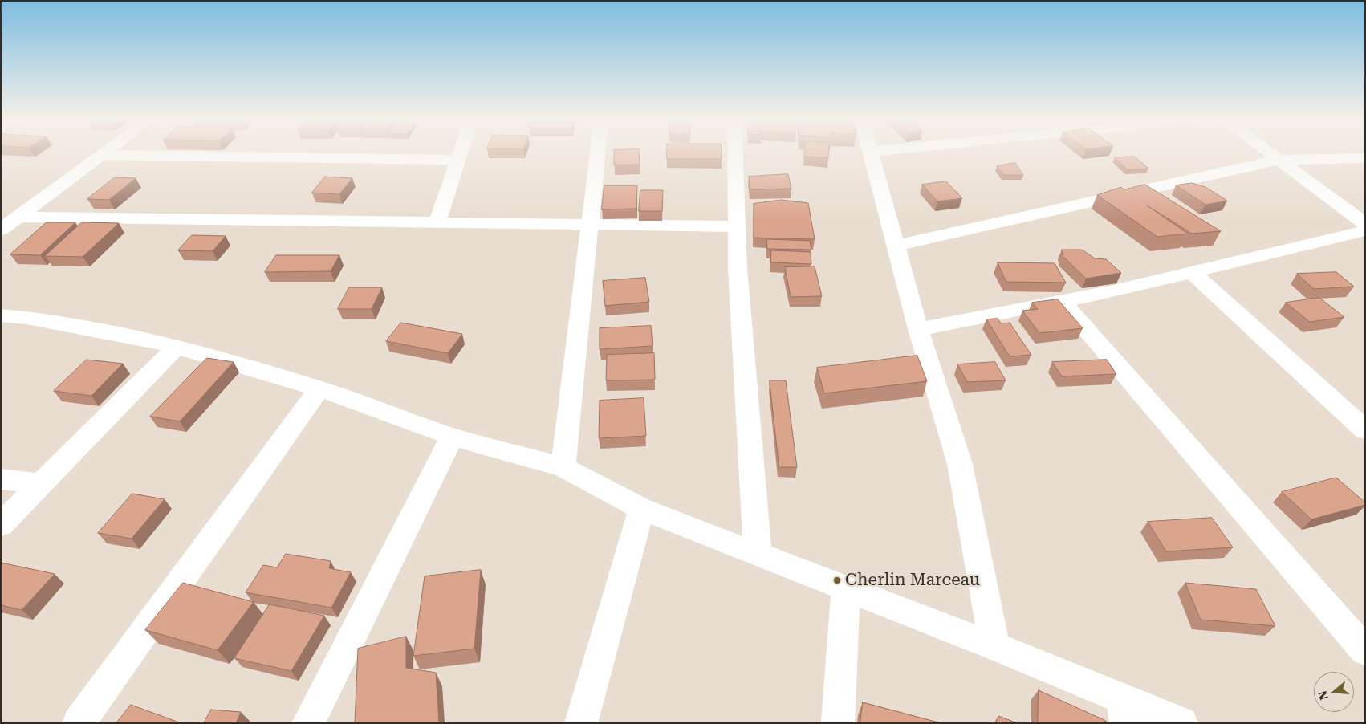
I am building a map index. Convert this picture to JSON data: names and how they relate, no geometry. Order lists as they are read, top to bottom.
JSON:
{
  "places": ["Cherlin Marceau"],
  "north": "left"
}
